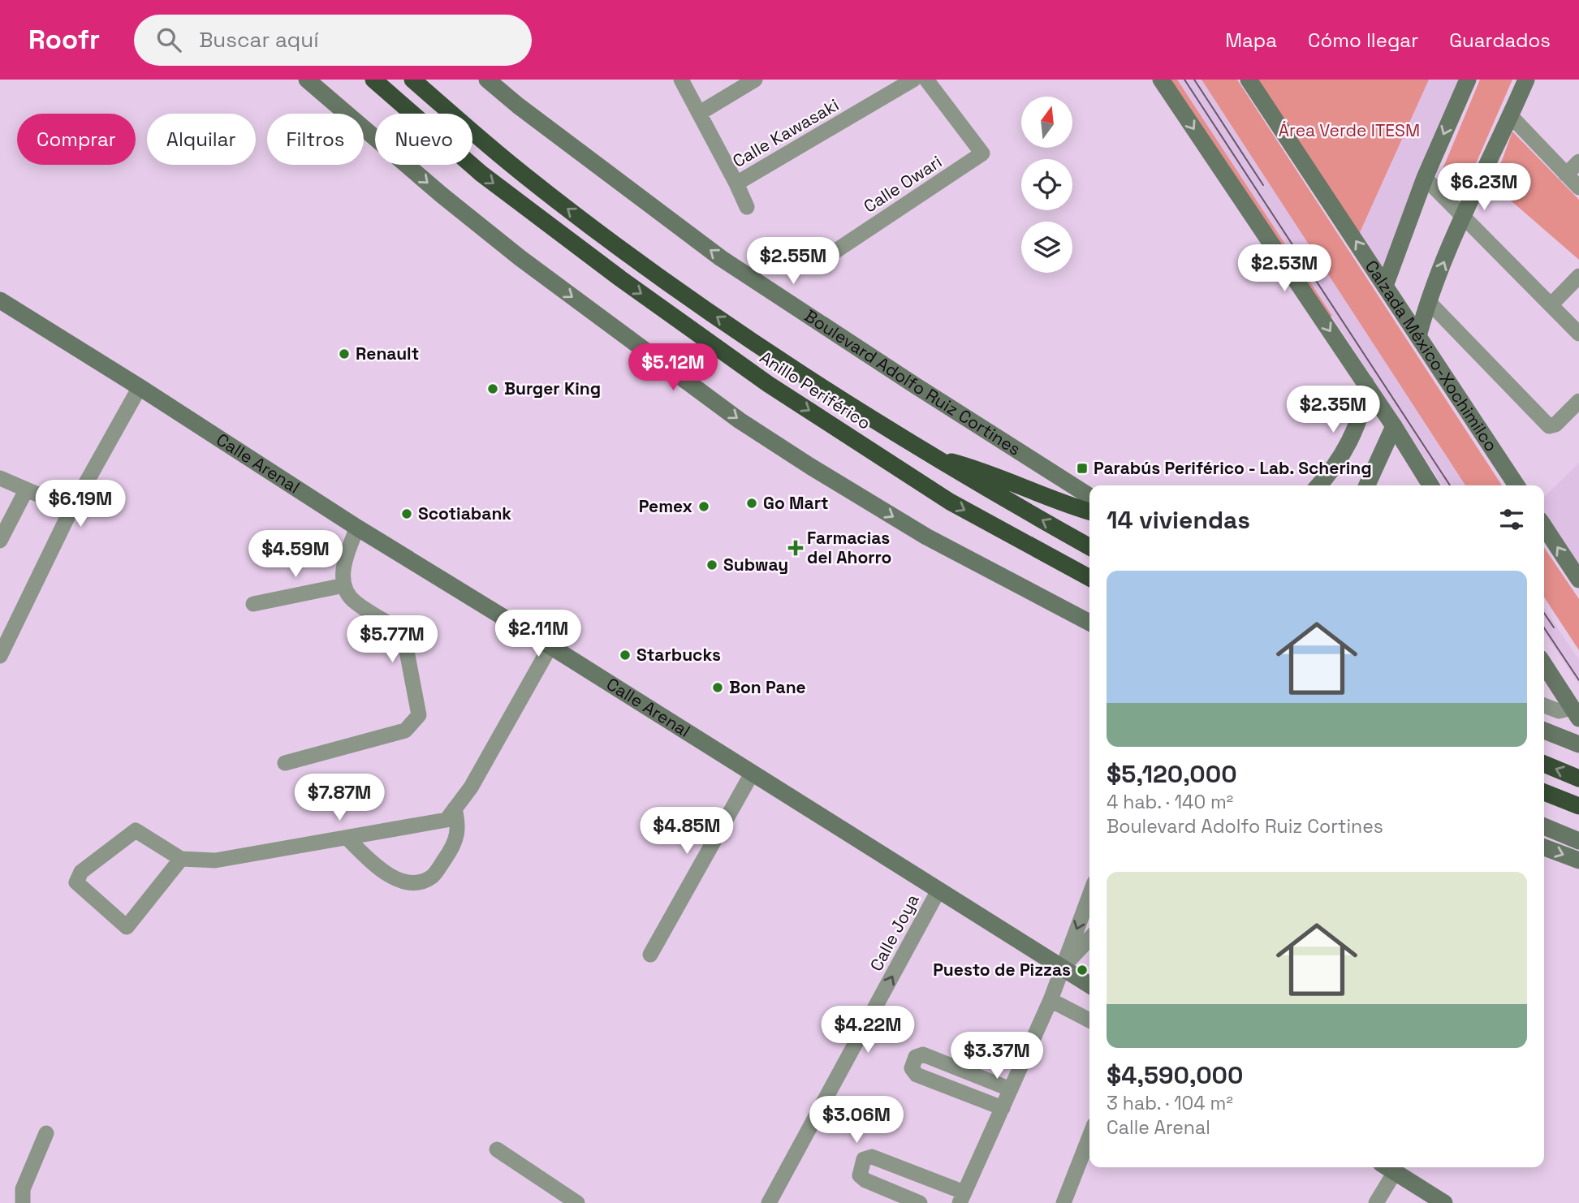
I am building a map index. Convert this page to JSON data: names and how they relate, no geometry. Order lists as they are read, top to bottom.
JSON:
{
  "streets": {
    "highway": ["Anillo Periférico"],
    "main road": ["Calzada México-Xochimilco", "Boulevard Adolfo Ruiz Cortines", "Calle Arenal"],
    "street": ["Calle Kawasaki", "Calle Owari", "Calle Joya"]
  },
  "crossings": [
    ["Calle Arenal", "Calle Joya"]
  ],
  "one_way": ["Calle Joya"],
  "parks": ["Área Verde ITESM"],
  "places": {
    "other": [
      "Renault",
      "Burger King",
      "Go Mart",
      "Pemex",
      "Scotiabank",
      "Subway",
      "Starbucks",
      "Bon Pane",
      "Puesto de Pizzas"
    ],
    "transit": ["Parabús Periférico - Lab. Schering"],
    "health": ["Farmacias del Ahorro"]
  },
  "north": "top",
  "page": {
    "header": "Roofr",
    "search": "Buscar aquí",
    "nav": ["Mapa", "Cómo llegar", "Guardados"],
    "chip": [
      "Comprar",
      "Alquilar",
      "Filtros",
      "Nuevo"
    ],
    "price": [
      "$6.23M",
      "$2.55M",
      "$2.53M",
      "$5.12M",
      "$2.35M",
      "$6.19M",
      "$4.59M",
      "$2.11M",
      "$5.77M",
      "$7.87M",
      "$4.85M",
      "$4.22M",
      "$3.37M",
      "$3.06M"
    ],
    "heading": "14 viviendas",
    "list": [
      {
        "name": "$5,120,000",
        "note": "4 hab. · 140 m² · Boulevard Adolfo Ruiz Cortines"
      },
      {
        "name": "$4,590,000",
        "note": "3 hab. · 104 m² · Calle Arenal"
      }
    ]
  }
}
